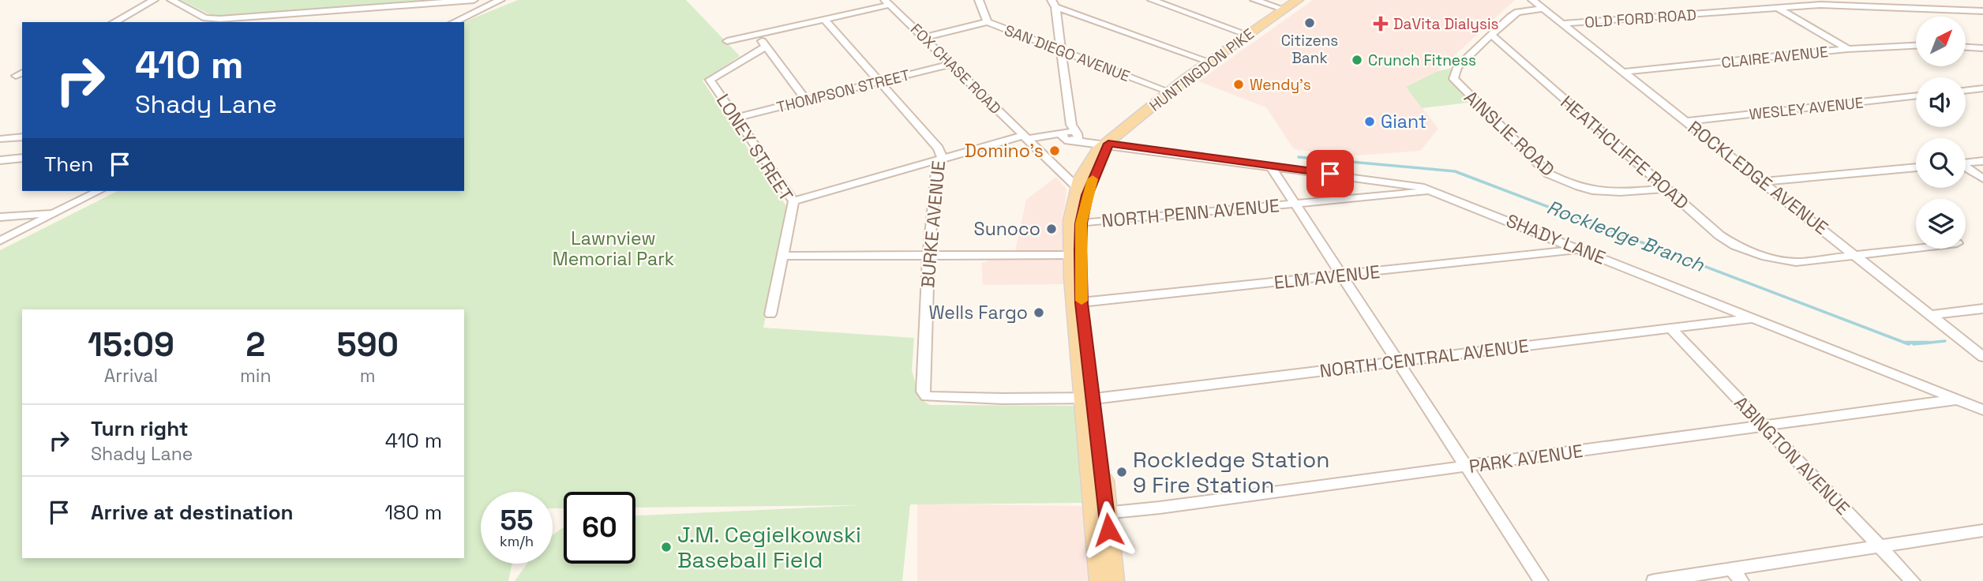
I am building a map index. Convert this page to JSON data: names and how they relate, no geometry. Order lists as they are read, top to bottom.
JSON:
{
  "streets": {
    "main road": ["HUNTINGDON PIKE"],
    "street": [
      "OLD FORD ROAD",
      "SAN DIEGO AVENUE",
      "CLAIRE AVENUE",
      "FOX CHASE ROAD",
      "THOMPSON STREET",
      "WESLEY AVENUE",
      "AINSLIE ROAD",
      "LONEY STREET",
      "HEATHCLIFFE ROAD",
      "ROCKLEDGE AVENUE",
      "NORTH PENN AVENUE",
      "BURKE AVENUE",
      "SHADY LANE",
      "ELM AVENUE",
      "NORTH CENTRAL AVENUE",
      "ABINGTON AVENUE",
      "PARK AVENUE"
    ]
  },
  "crossings": [
    ["OLD FORD ROAD", "ROCKLEDGE AVENUE"],
    ["SAN DIEGO AVENUE", "HUNTINGDON PIKE"],
    ["CLAIRE AVENUE", "ROCKLEDGE AVENUE"],
    ["FOX CHASE ROAD", "HUNTINGDON PIKE"],
    ["FOX CHASE ROAD", "THOMPSON STREET"],
    ["FOX CHASE ROAD", "SHADY LANE"],
    ["HUNTINGDON PIKE", "NORTH PENN AVENUE"],
    ["HUNTINGDON PIKE", "SHADY LANE"],
    ["HUNTINGDON PIKE", "ELM AVENUE"],
    ["HUNTINGDON PIKE", "NORTH CENTRAL AVENUE"],
    ["HUNTINGDON PIKE", "PARK AVENUE"],
    ["THOMPSON STREET", "LONEY STREET"],
    ["THOMPSON STREET", "BURKE AVENUE"],
    ["WESLEY AVENUE", "ROCKLEDGE AVENUE"],
    ["AINSLIE ROAD", "HEATHCLIFFE ROAD"],
    ["HEATHCLIFFE ROAD", "ROCKLEDGE AVENUE"],
    ["NORTH PENN AVENUE", "SHADY LANE"],
    ["BURKE AVENUE", "NORTH CENTRAL AVENUE"],
    ["SHADY LANE", "ELM AVENUE"],
    ["SHADY LANE", "NORTH CENTRAL AVENUE"],
    ["SHADY LANE", "PARK AVENUE"],
    ["NORTH CENTRAL AVENUE", "ABINGTON AVENUE"],
    ["ABINGTON AVENUE", "PARK AVENUE"]
  ],
  "water": ["Rockledge Branch"],
  "parks": ["Lawnview Memorial Park"],
  "places": {
    "other": [
      "Citizens Bank",
      "Crunch Fitness",
      "Wendy's",
      "Giant",
      "Domino's",
      "Sunoco",
      "Wells Fargo",
      "Rockledge Station 9 Fire Station",
      "J.M. Cegielkowski Baseball Field"
    ],
    "health": ["DaVita Dialysis"]
  },
  "north": "top right",
  "page": {
    "turn": ["410 m", "Shady Lane"],
    "then": "Then",
    "eta": [
      "15:09",
      "Arrival",
      "2",
      "min",
      "590",
      "m"
    ],
    "list": [
      {
        "name": "Turn right",
        "note": "Shady Lane",
        "value": "410 m"
      },
      {
        "name": "Arrive at destination",
        "value": "180 m"
      }
    ],
    "speed": "55 km/h",
    "limit": "60"
  }
}
